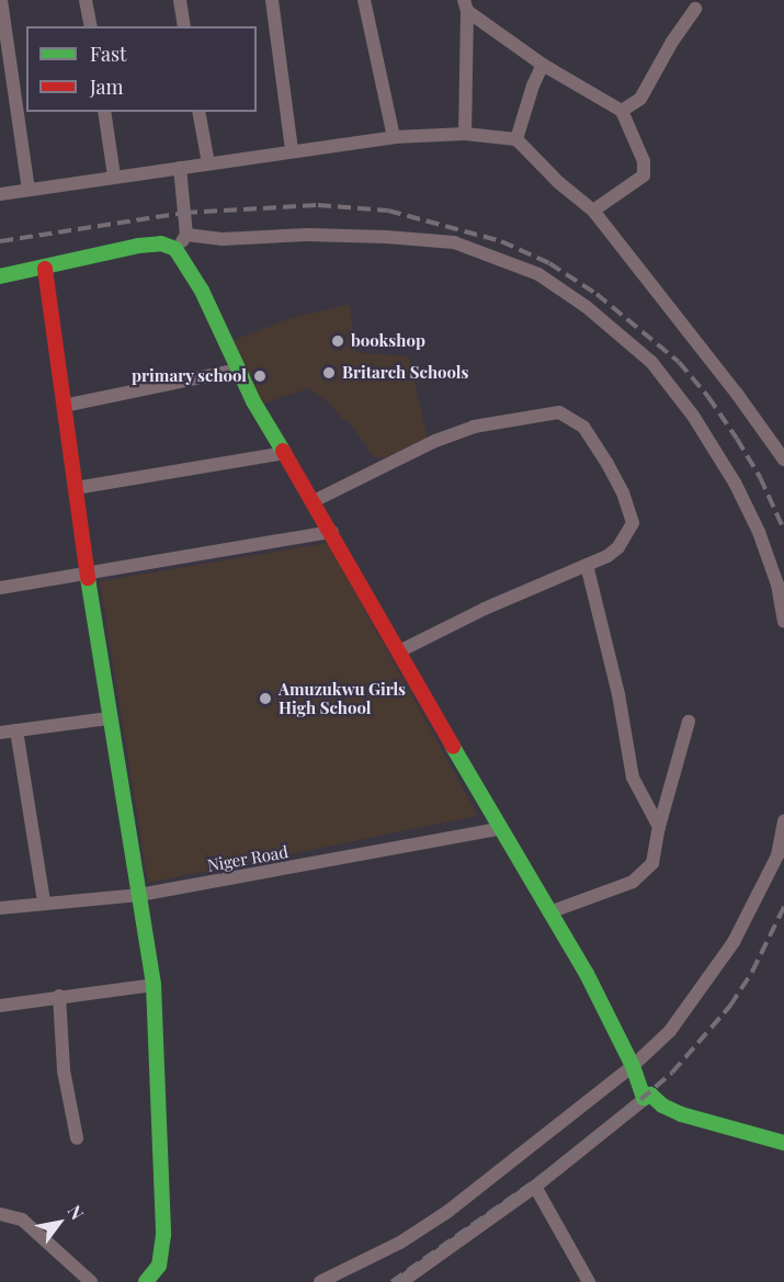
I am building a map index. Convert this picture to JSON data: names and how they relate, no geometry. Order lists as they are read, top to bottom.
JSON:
{
  "streets": {
    "street": ["Niger Road"]
  },
  "places": [
    "bookshop",
    "Britarch Schools",
    "primary school",
    "Amuzukwu Girls High School"
  ],
  "legend": ["Fast", "Jam"],
  "north": "top right"
}
